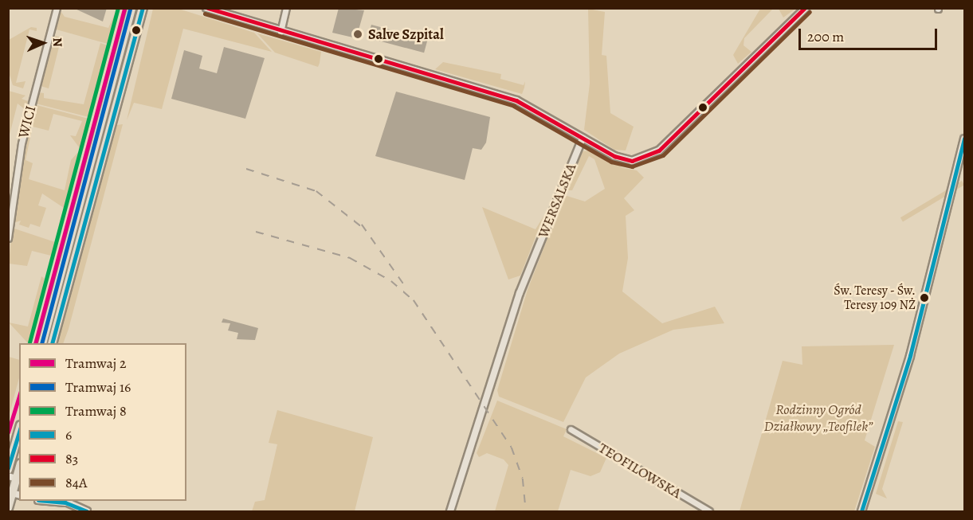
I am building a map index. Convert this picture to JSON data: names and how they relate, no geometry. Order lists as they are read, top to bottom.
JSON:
{
  "streets": {
    "street": ["WICI", "WERSALSKA", "TEOFILOWSKA"]
  },
  "parks": ["Rodzinny Ogród Działkowy „Teofilek”"],
  "places": ["Salve Szpital", "Św. Teresy - Św. Teresy 109 NŻ"],
  "lines": [
    "tram line 2",
    "tram line 8",
    "transit line 6",
    "transit line 83",
    "tram line 16",
    "transit line 84A"
  ],
  "legend": [
    "Tramwaj 2",
    "Tramwaj 16",
    "Tramwaj 8",
    "6",
    "83",
    "84A"
  ],
  "scale_bar": "200 m",
  "north": "right"
}
